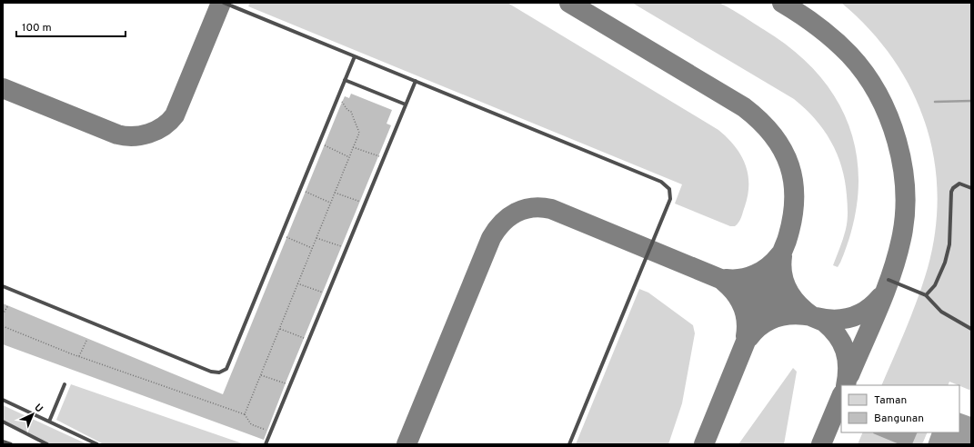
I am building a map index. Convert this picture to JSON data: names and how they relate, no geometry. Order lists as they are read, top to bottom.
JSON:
{
  "legend": ["Taman", "Bangunan"],
  "scale_bar": "100 m",
  "north": "top right"
}
